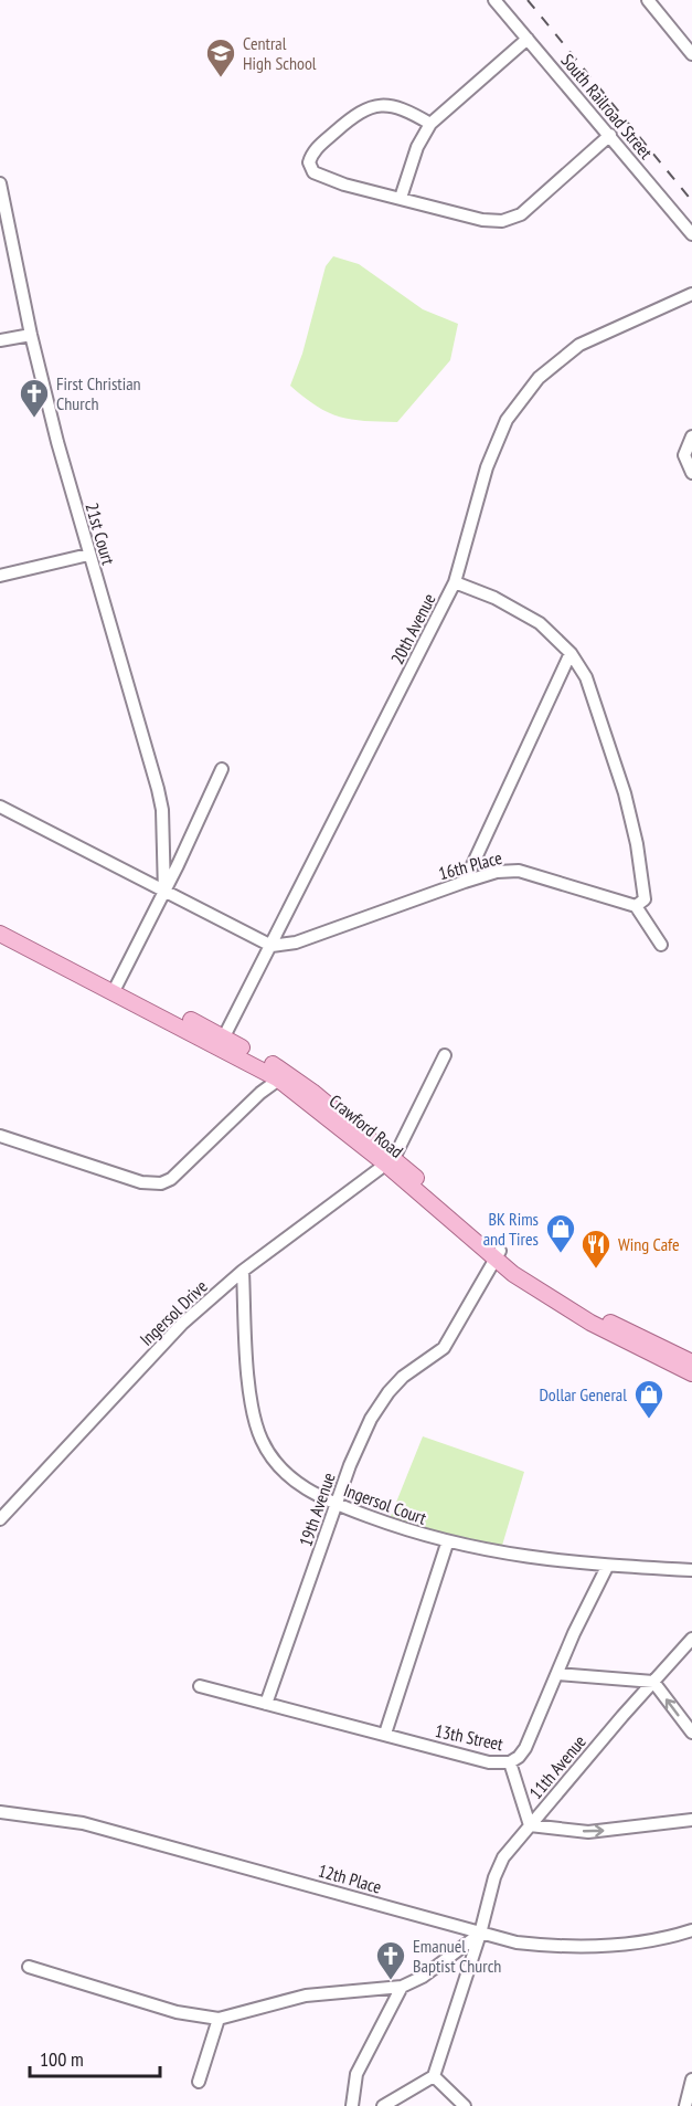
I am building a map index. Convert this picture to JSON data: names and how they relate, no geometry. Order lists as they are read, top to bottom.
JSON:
{
  "streets": {
    "main road": ["Crawford Road"],
    "street": [
      "South Railroad Street",
      "21st Court",
      "20th Avenue",
      "16th Place",
      "Ingersol Drive",
      "Ingersol Court",
      "19th Avenue",
      "13th Street",
      "11th Avenue",
      "12th Place"
    ]
  },
  "crossings": [
    ["20th Avenue", "16th Place"],
    ["20th Avenue", "Crawford Road"],
    ["Crawford Road", "Ingersol Drive"],
    ["Crawford Road", "19th Avenue"],
    ["Ingersol Drive", "Ingersol Court"],
    ["Ingersol Court", "19th Avenue"],
    ["19th Avenue", "13th Street"],
    ["13th Street", "11th Avenue"],
    ["11th Avenue", "12th Place"]
  ],
  "places": {
    "school or university": ["Central High School"],
    "church": ["First Christian Church", "Emanuel Baptist Church"],
    "shop": ["BK Rims and Tires", "Dollar General"],
    "restaurant": ["Wing Cafe"]
  },
  "scale_bar": "100 m"
}
